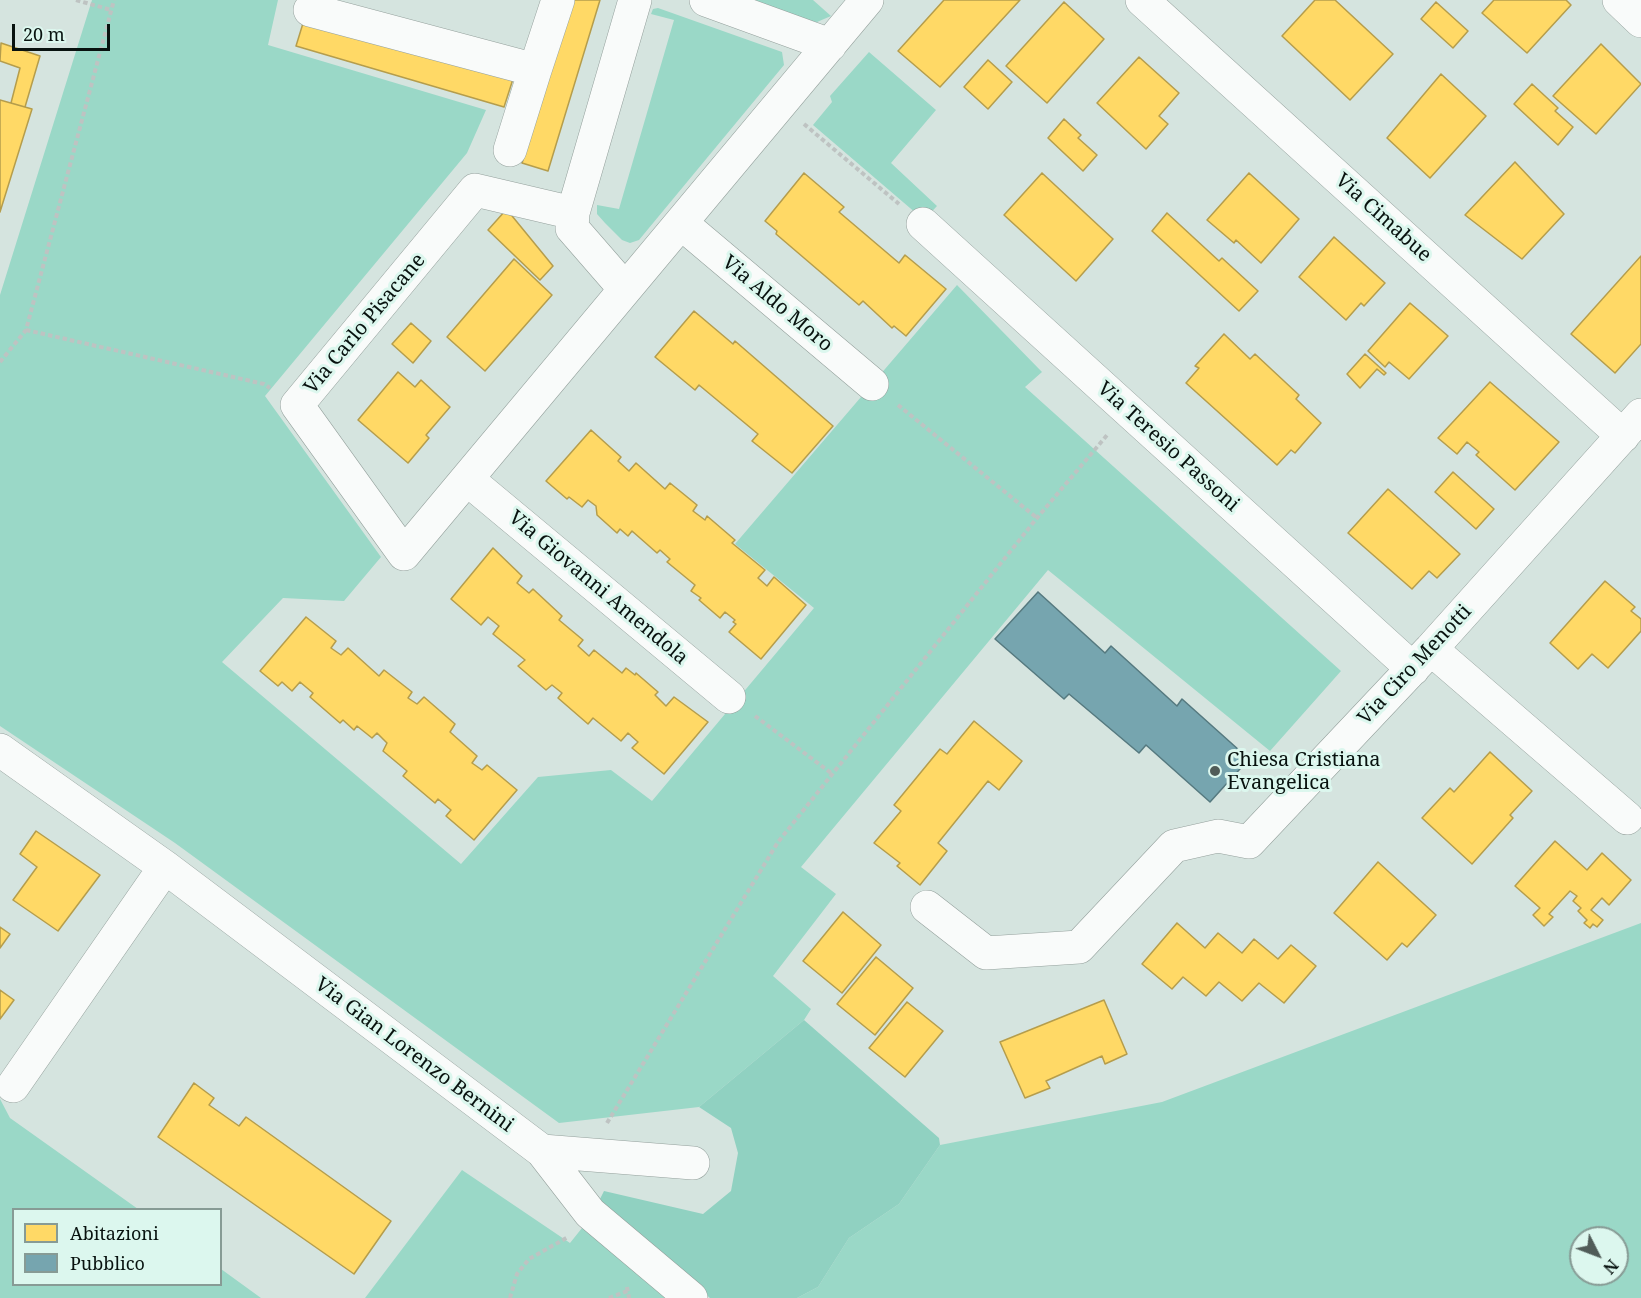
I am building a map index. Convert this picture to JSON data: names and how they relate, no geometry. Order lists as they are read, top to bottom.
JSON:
{
  "streets": {
    "street": [
      "Via Cimabue",
      "Via Aldo Moro",
      "Via Carlo Pisacane",
      "Via Teresio Passoni",
      "Via Giovanni Amendola",
      "Via Ciro Menotti",
      "Via Gian Lorenzo Bernini"
    ]
  },
  "crossings": [
    ["Via Cimabue", "Via Ciro Menotti"],
    ["Via Aldo Moro", "Via Carlo Pisacane"],
    ["Via Carlo Pisacane", "Via Giovanni Amendola"],
    ["Via Teresio Passoni", "Via Ciro Menotti"]
  ],
  "places": ["Chiesa Cristiana Evangelica"],
  "legend": ["Abitazioni", "Pubblico"],
  "scale_bar": "20 m",
  "north": "bottom right"
}
